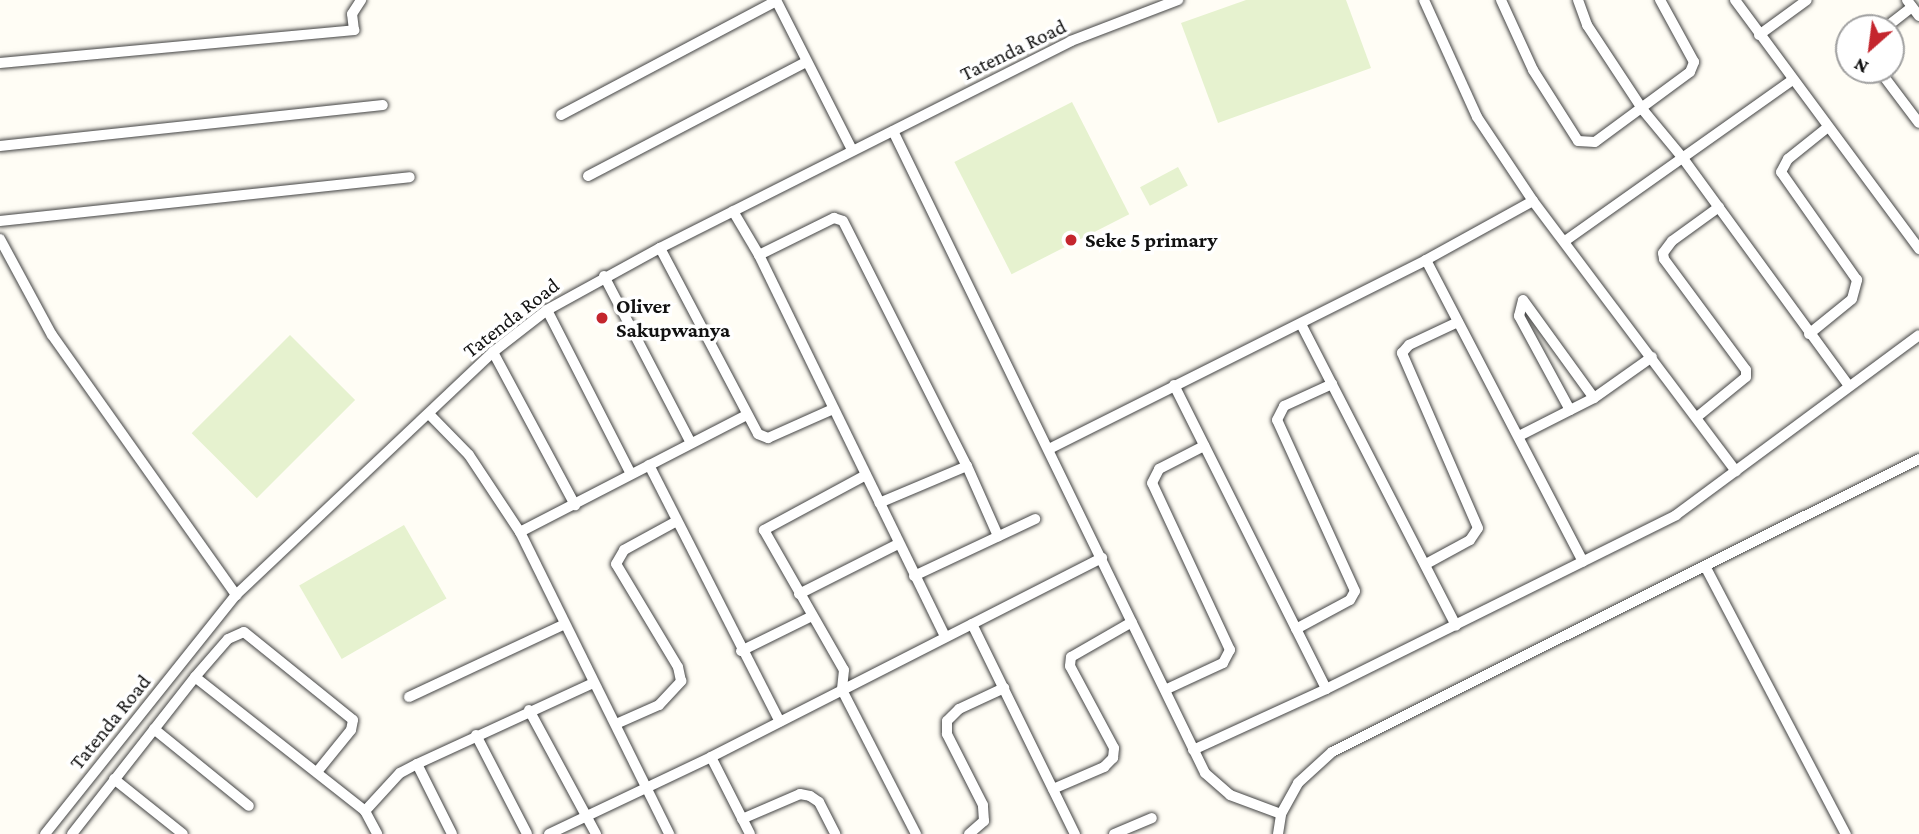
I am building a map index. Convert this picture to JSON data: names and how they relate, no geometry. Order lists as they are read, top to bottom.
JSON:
{
  "streets": {
    "street": ["Tatenda Road"]
  },
  "places": ["Seke 5 primary", "Oliver Sakupwanya"],
  "north": "bottom left"
}
